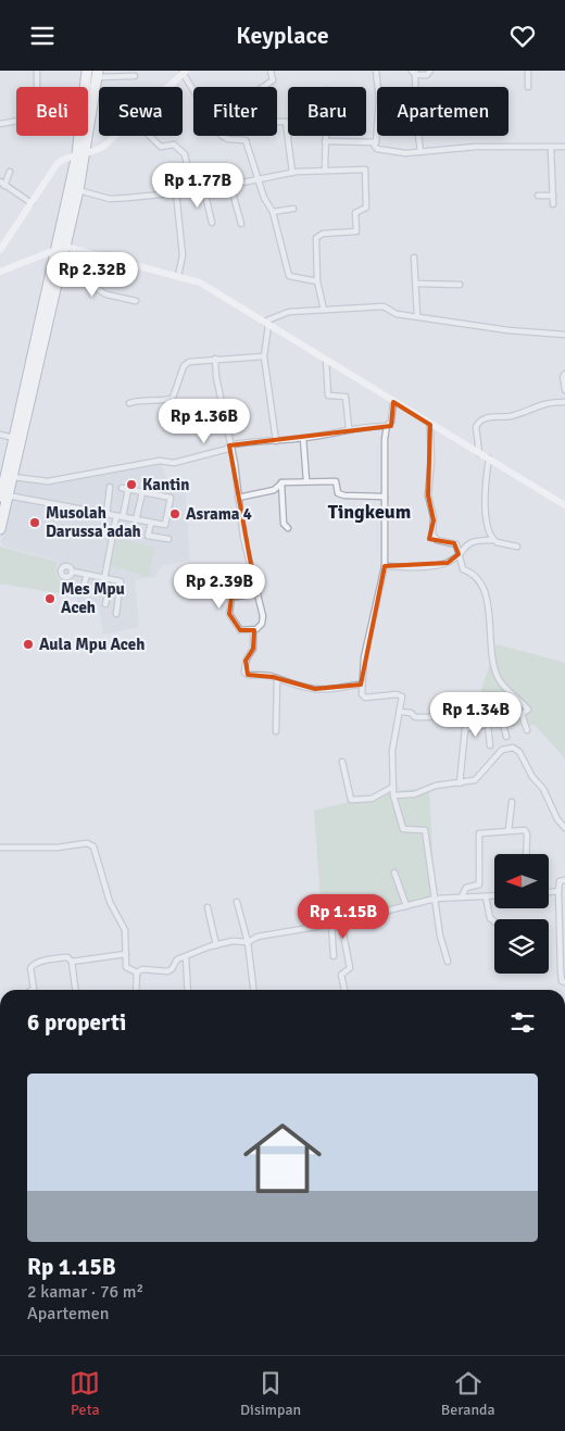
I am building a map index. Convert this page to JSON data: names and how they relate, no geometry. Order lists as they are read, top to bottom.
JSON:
{
  "districts": ["Tingkeum"],
  "places": [
    "Kantin",
    "Asrama 4",
    "Musolah Darussa'adah",
    "Mes Mpu Aceh",
    "Aula Mpu Aceh"
  ],
  "north": "left",
  "page": {
    "header": "Keyplace",
    "chip": [
      "Beli",
      "Sewa",
      "Filter",
      "Baru",
      "Apartemen"
    ],
    "price": [
      "Rp 1.77B",
      "Rp 2.32B",
      "Rp 1.36B",
      "Rp 2.39B",
      "Rp 1.34B",
      "Rp 1.15B"
    ],
    "heading": "6 properti",
    "list": [
      {
        "name": "Rp 1.15B",
        "note": "2 kamar · 76 m² · Apartemen"
      }
    ],
    "tabs": ["Peta", "Disimpan", "Beranda"]
  }
}
